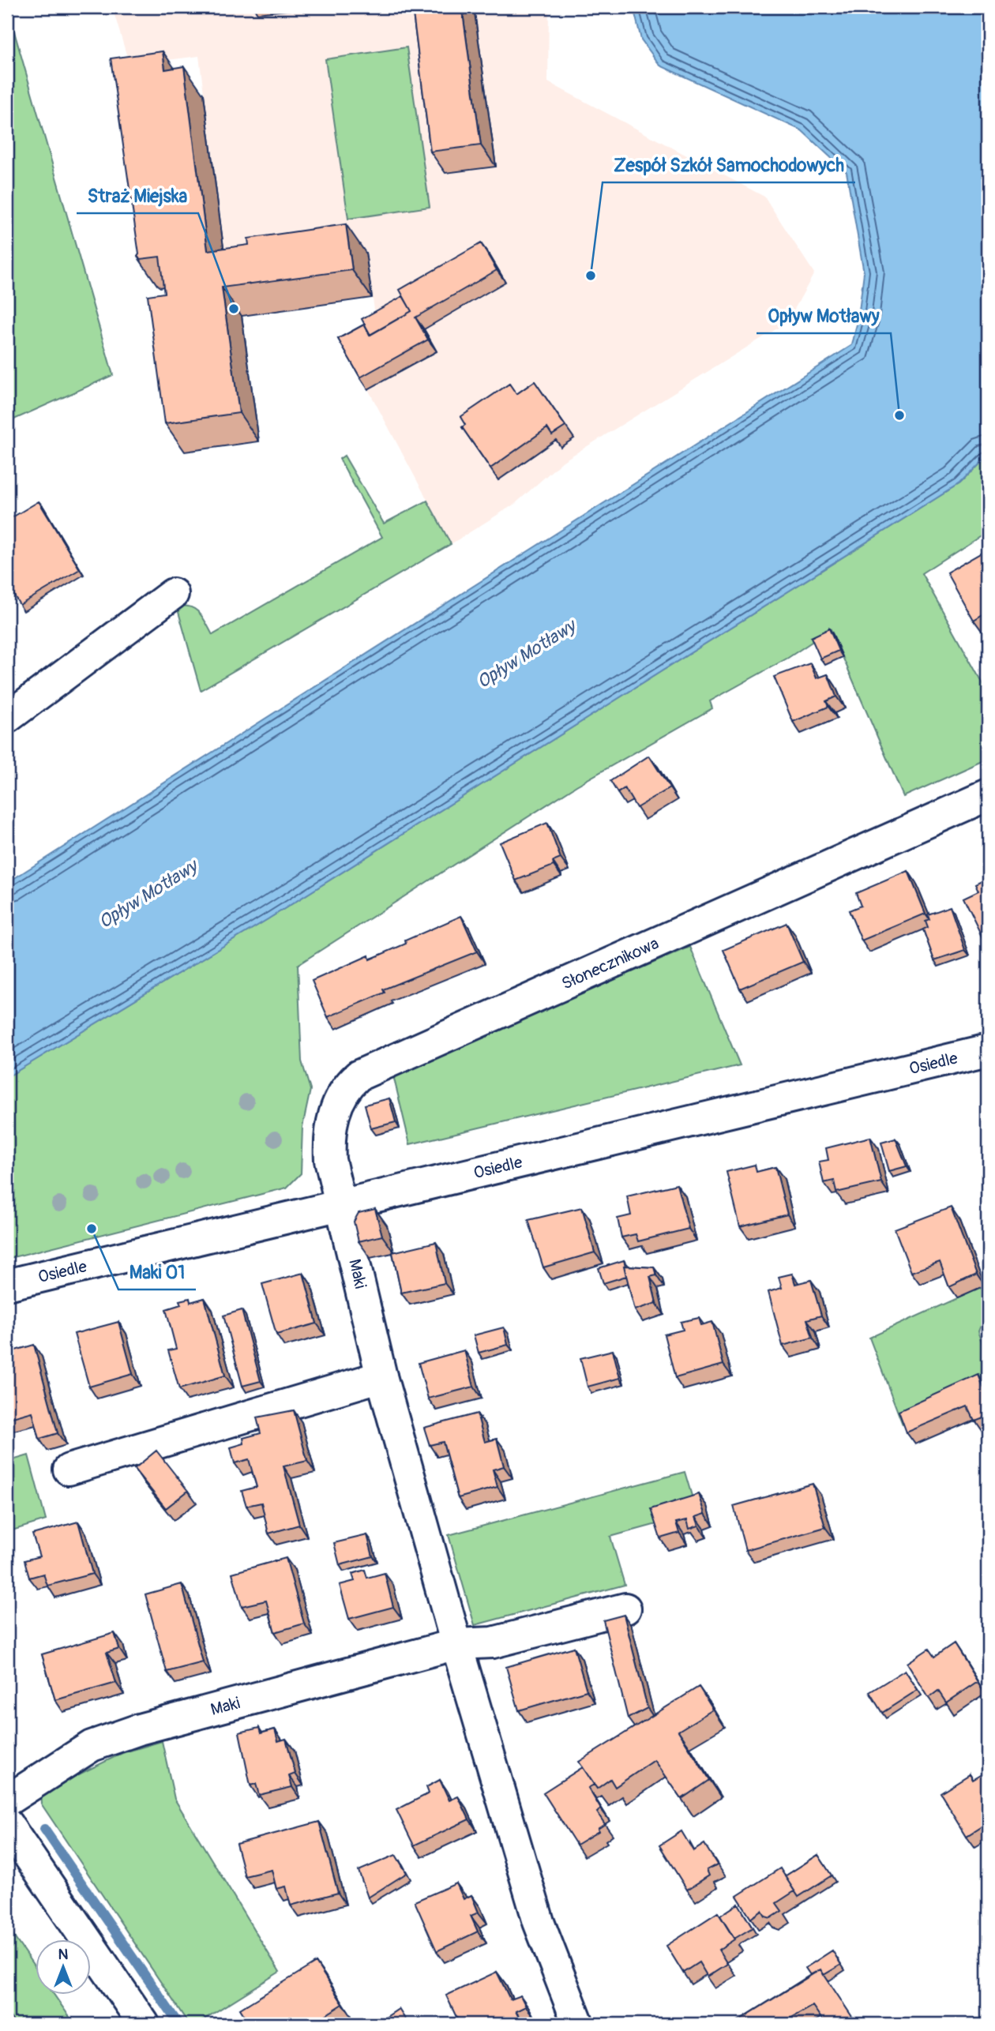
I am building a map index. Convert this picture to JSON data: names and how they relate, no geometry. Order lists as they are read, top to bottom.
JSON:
{
  "streets": {
    "street": ["Słonecznikowa", "Osiedle", "Maki"]
  },
  "crossings": [
    ["Słonecznikowa", "Osiedle"],
    ["Słonecznikowa", "Maki"],
    ["Osiedle", "Maki"]
  ],
  "water": ["Opływ Motławy"],
  "places": [
    "Zespół Szkół Samochodowych",
    "Straż Miejska",
    "Opływ Motławy",
    "Maki 01"
  ],
  "north": "top"
}
